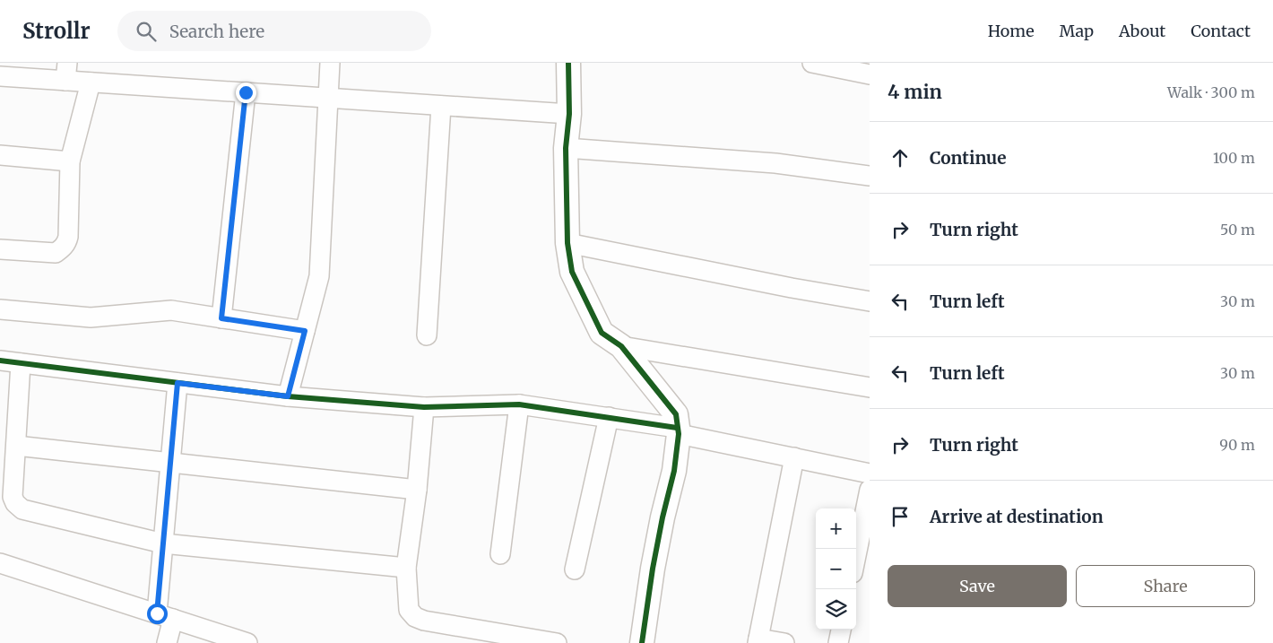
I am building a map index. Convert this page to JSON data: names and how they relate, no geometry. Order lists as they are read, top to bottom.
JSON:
{
  "page": {
    "header": "Strollr",
    "search": "Search here",
    "nav": [
      "Home",
      "Map",
      "About",
      "Contact"
    ],
    "heading": ["4 min", "Walk · 300 m"],
    "list": [
      ["Continue", "100 m"],
      ["Turn right", "50 m"],
      ["Turn left", "30 m"],
      ["Turn left", "30 m"],
      ["Turn right", "90 m"],
      "Arrive at destination"
    ],
    "map_buttons": ["+", "−"],
    "buttons": ["Save", "Share"]
  }
}
